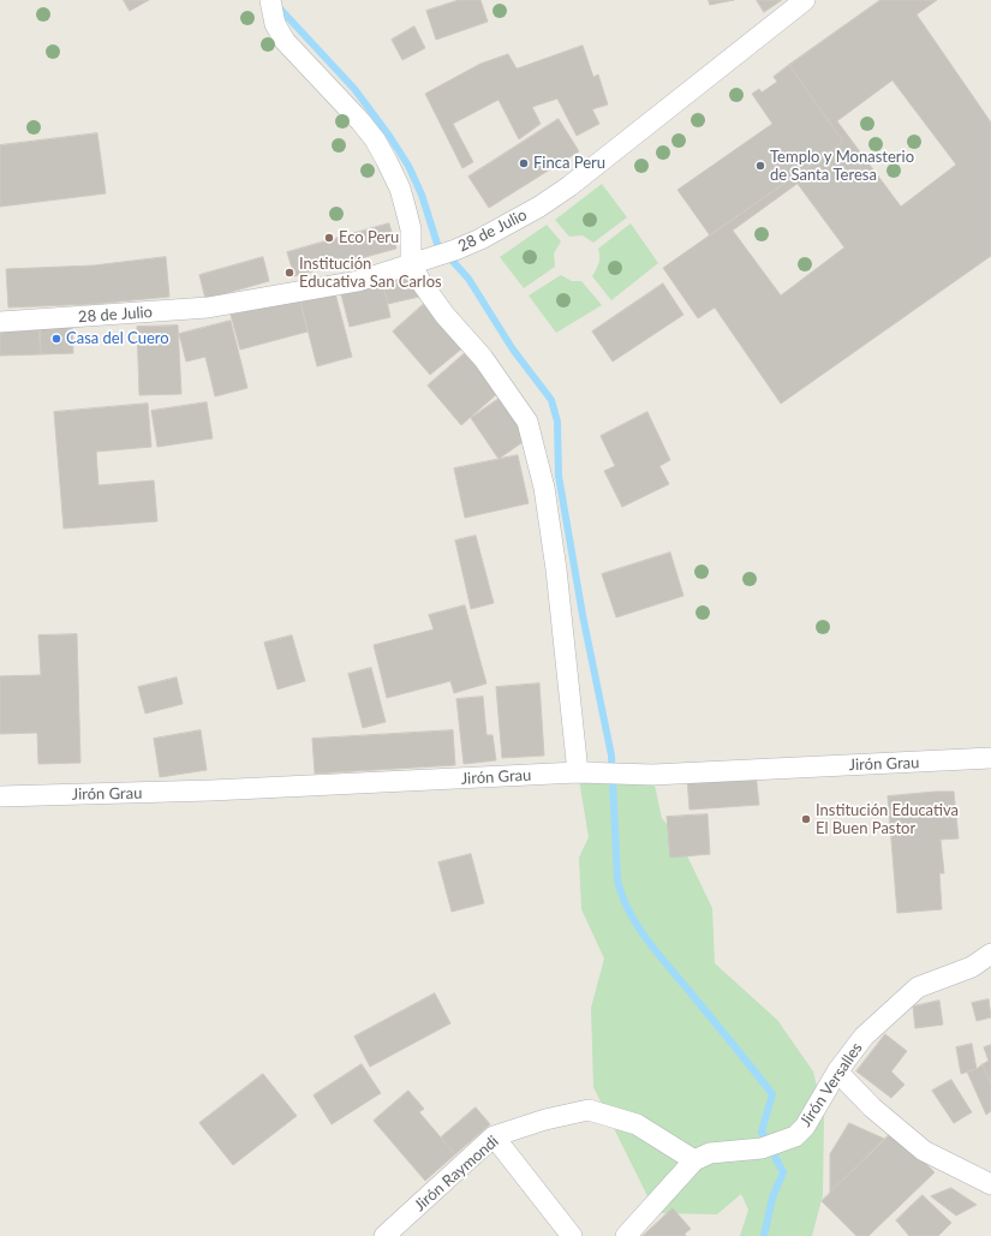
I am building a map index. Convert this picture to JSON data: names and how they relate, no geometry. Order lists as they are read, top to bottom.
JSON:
{
  "streets": {
    "street": [
      "28 de Julio",
      "Jirón Grau",
      "Jirón Versalles",
      "Jirón Raymondi"
    ]
  },
  "crossings": [
    ["Jirón Versalles", "Jirón Raymondi"]
  ],
  "places": [
    "Finca Peru",
    "Templo y Monasterio de Santa Teresa",
    "Eco Peru",
    "Institución Educativa San Carlos",
    "Casa del Cuero",
    "Institución Educativa El Buen Pastor"
  ]
}
